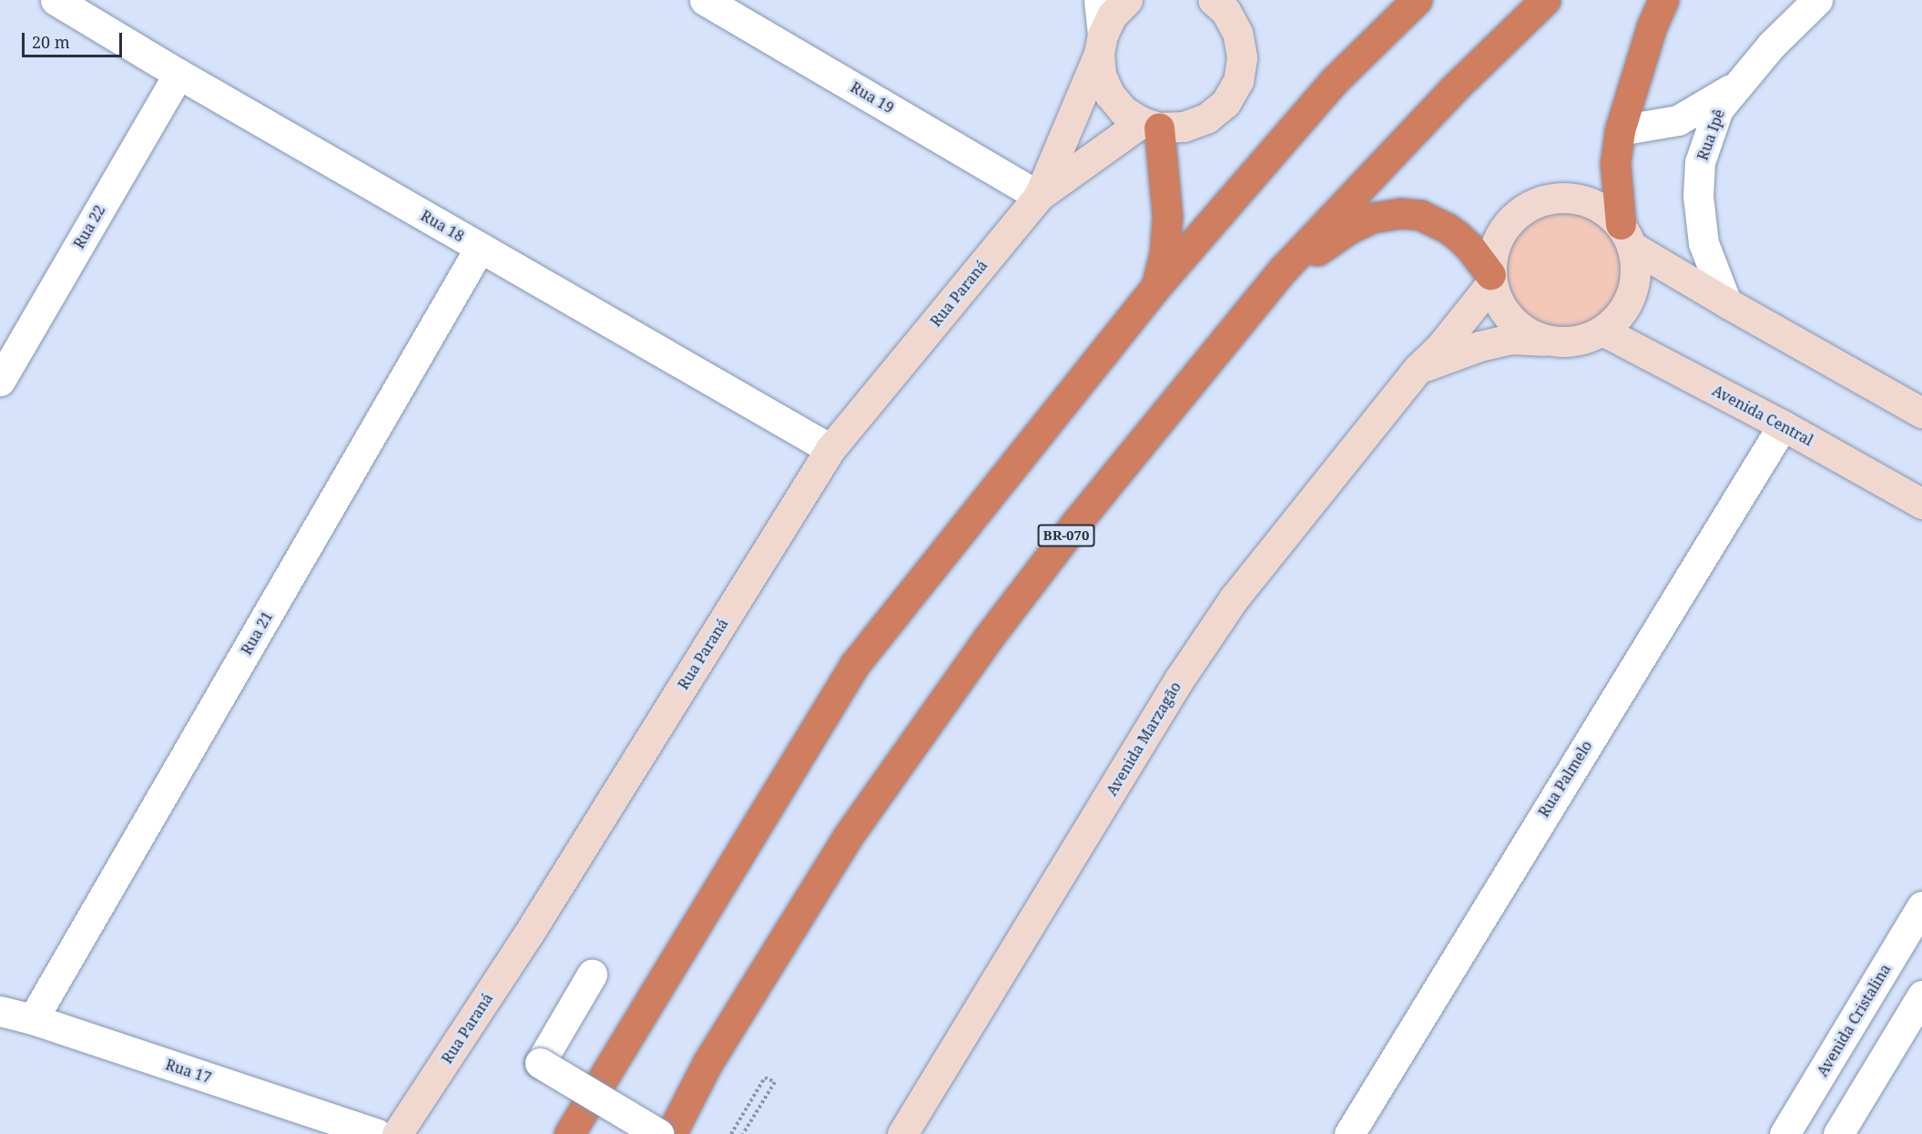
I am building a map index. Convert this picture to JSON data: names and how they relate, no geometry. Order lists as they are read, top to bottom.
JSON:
{
  "streets": {
    "highway": ["BR-070"],
    "main road": ["Rua Paraná", "Avenida Central", "Avenida Marzagão"],
    "street": [
      "Rua 19",
      "Rua Ipê",
      "Rua 18",
      "Rua 22",
      "Rua 21",
      "Rua Palmelo",
      "Avenida Cristalina",
      "Rua 17"
    ]
  },
  "crossings": [
    ["Rua 19", "Rua Paraná"],
    ["Rua 18", "Rua 22"],
    ["Rua 18", "Rua Paraná"],
    ["Rua 18", "Rua 21"],
    ["Avenida Central", "Avenida Marzagão"],
    ["Avenida Central", "Rua Palmelo"],
    ["Rua 21", "Rua 17"]
  ],
  "scale_bar": "20 m"
}
